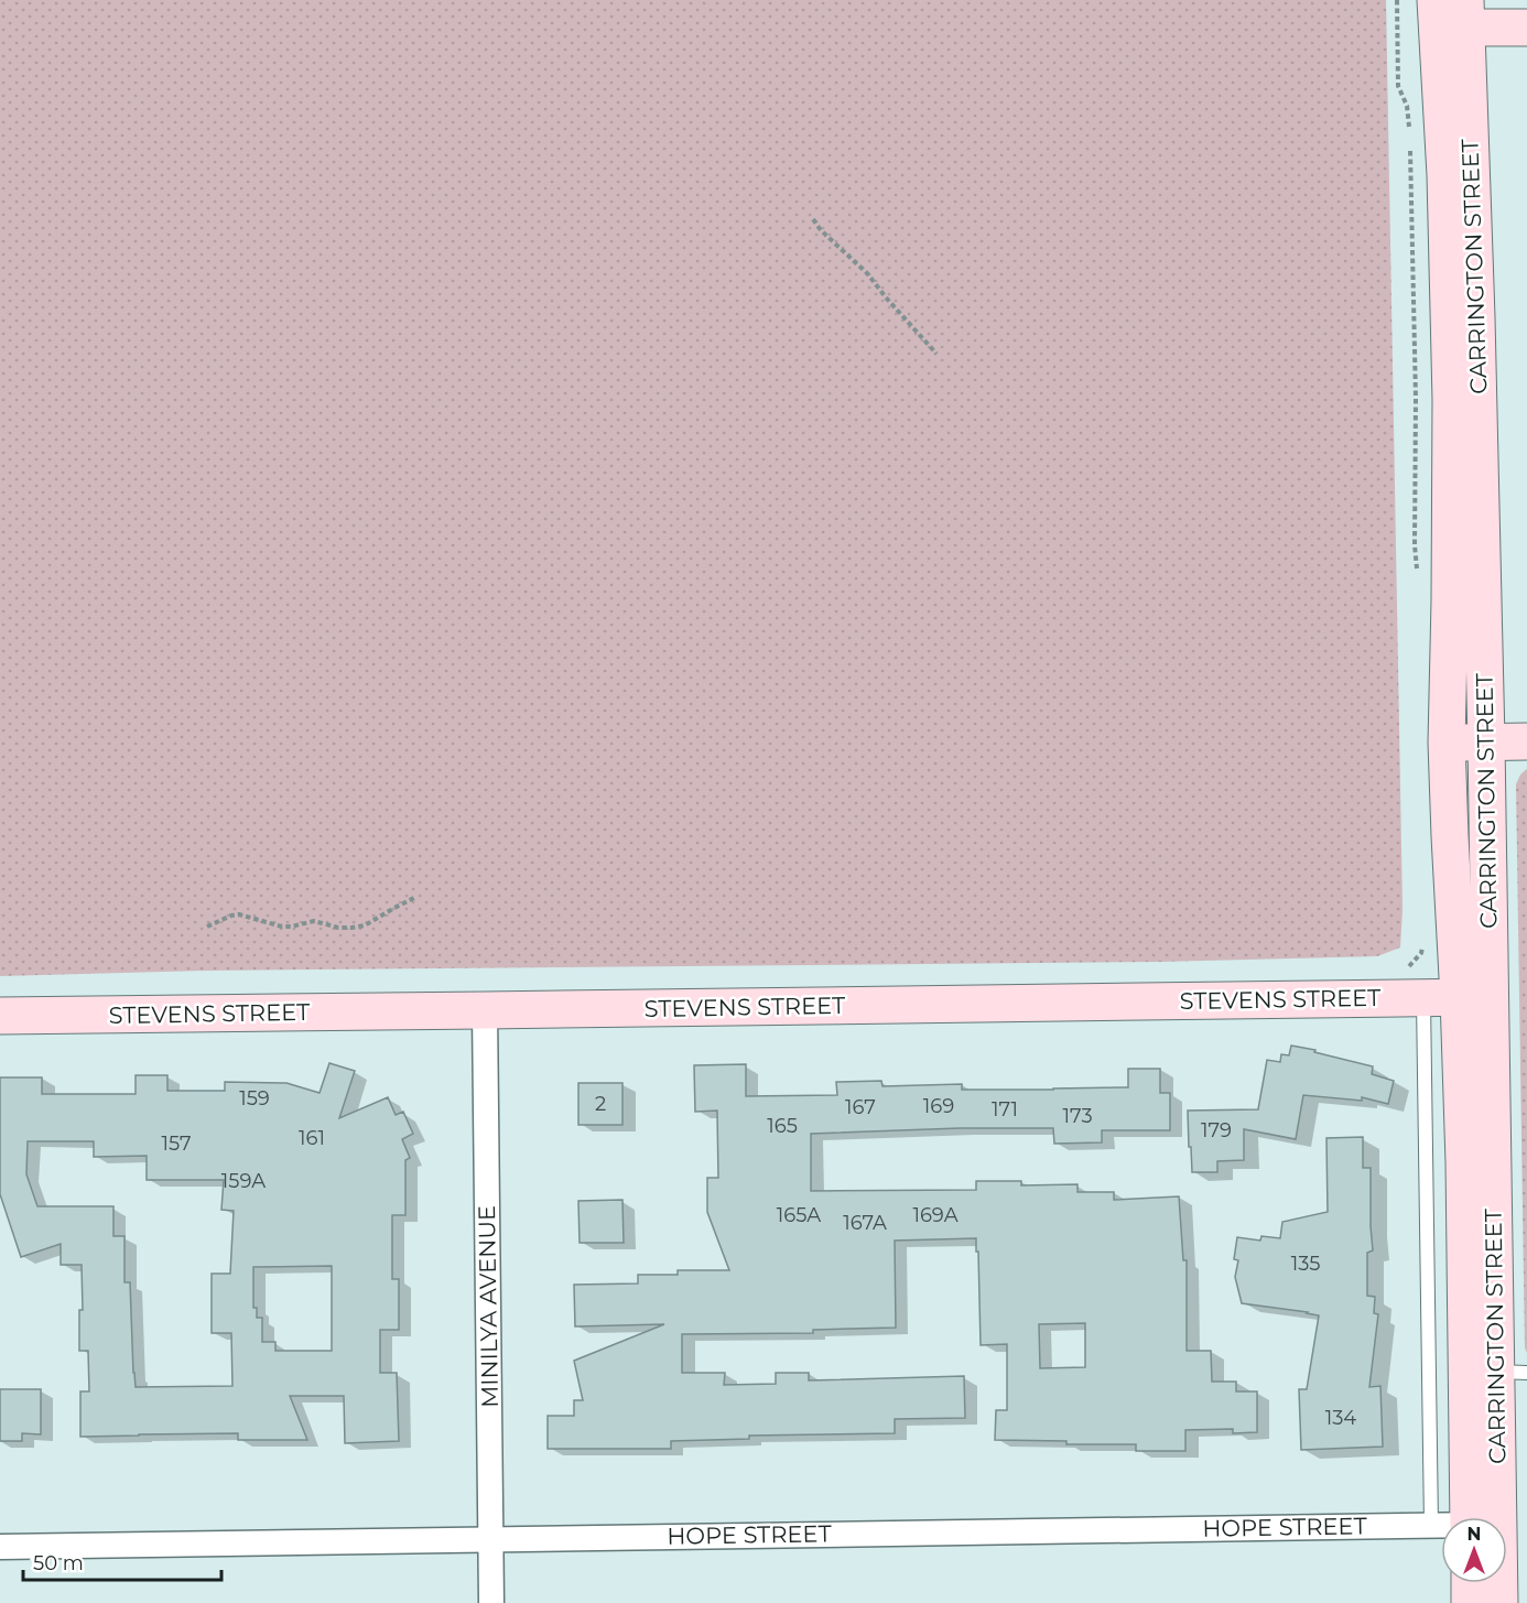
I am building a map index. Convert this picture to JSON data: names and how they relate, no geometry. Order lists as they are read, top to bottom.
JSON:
{
  "streets": {
    "main road": ["CARRINGTON STREET", "STEVENS STREET"],
    "street": ["MINILYA AVENUE", "HOPE STREET"]
  },
  "crossings": [
    ["CARRINGTON STREET", "STEVENS STREET"],
    ["STEVENS STREET", "MINILYA AVENUE"],
    ["MINILYA AVENUE", "HOPE STREET"]
  ],
  "house_numbers": [
    "159",
    "2",
    "169",
    "167",
    "171",
    "173",
    "165",
    "179",
    "161",
    "157",
    "159A",
    "165A",
    "169A",
    "167A",
    "135",
    "134"
  ],
  "scale_bar": "50 m",
  "north": "top"
}
